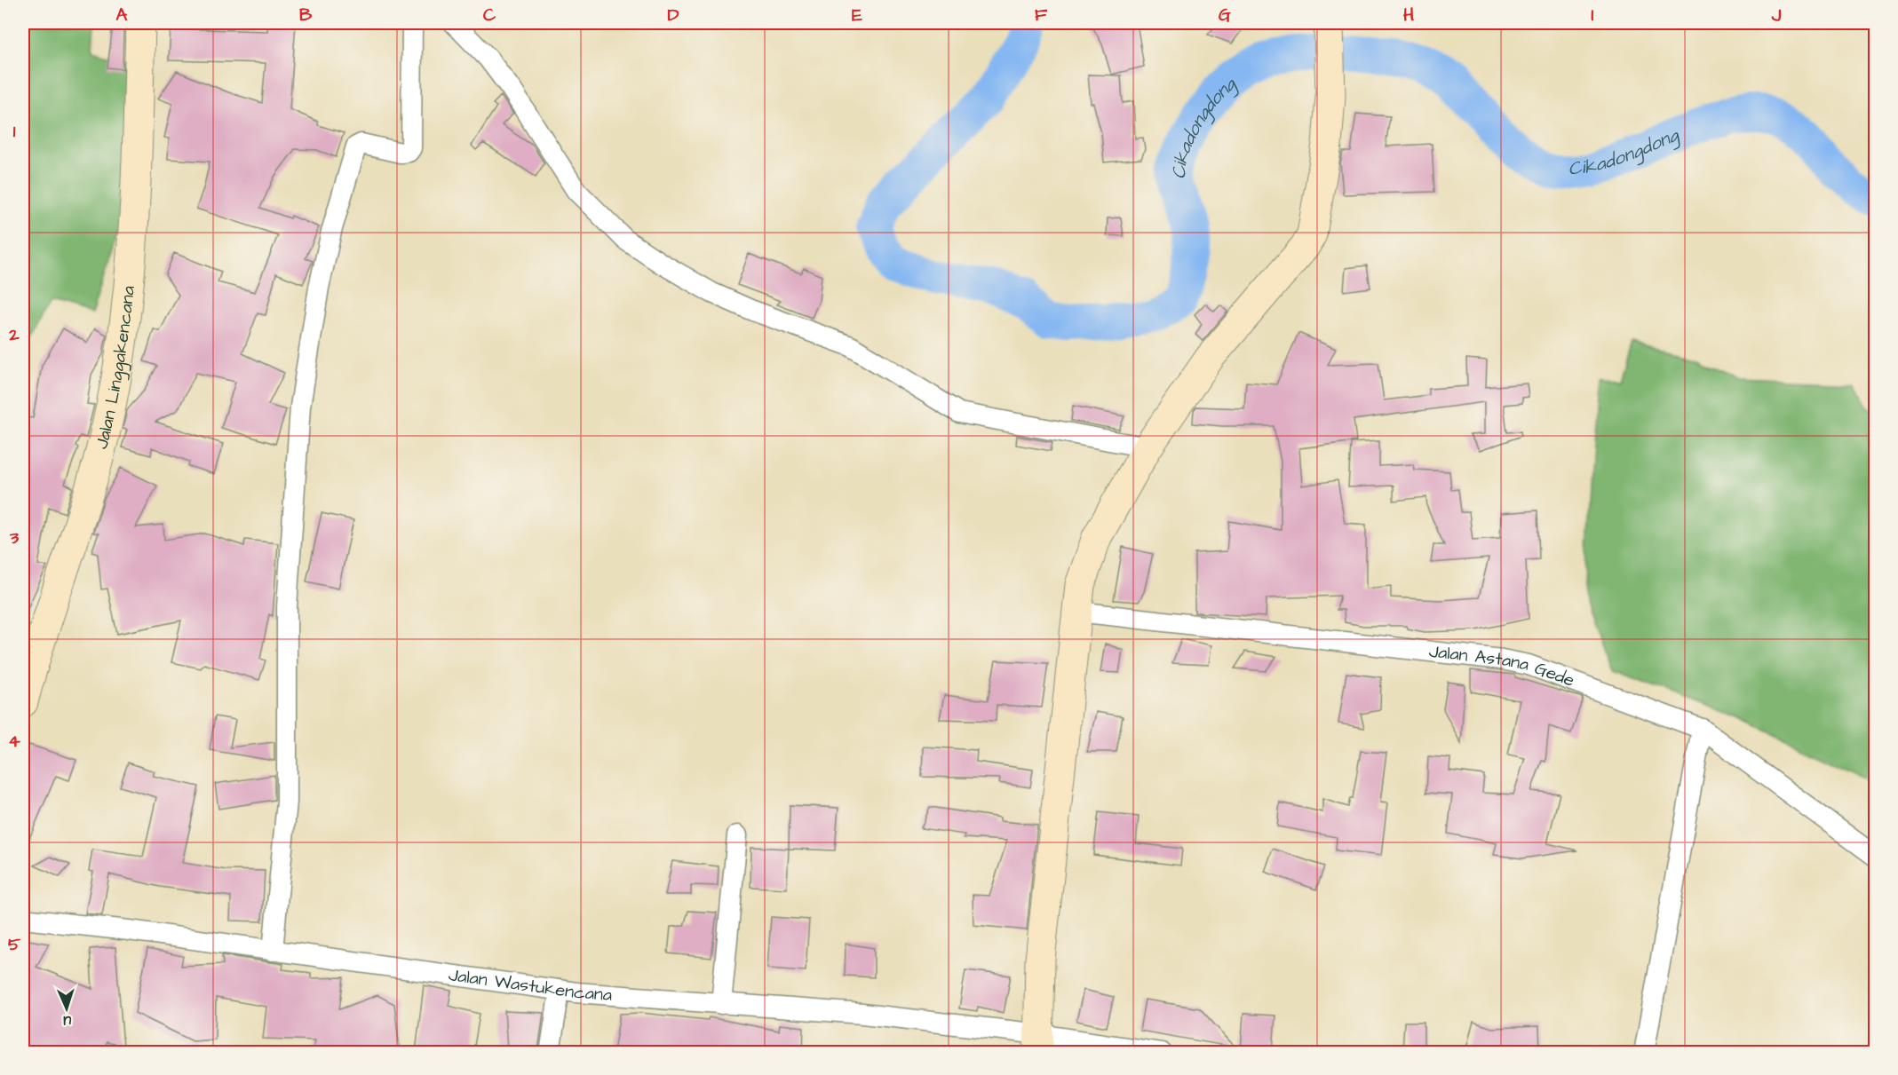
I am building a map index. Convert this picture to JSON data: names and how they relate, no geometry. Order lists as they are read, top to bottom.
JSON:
{
  "streets": {
    "street": ["Jalan Linggakencana", "Jalan Astana Gede", "Jalan Wastukencana"]
  },
  "water": ["Cikadongdong"],
  "north": "bottom",
  "grid": {
    "columns": [
      "A",
      "B",
      "C",
      "D",
      "E",
      "F",
      "G",
      "H",
      "I",
      "J"
    ],
    "rows": [
      "1",
      "2",
      "3",
      "4",
      "5"
    ]
  }
}
